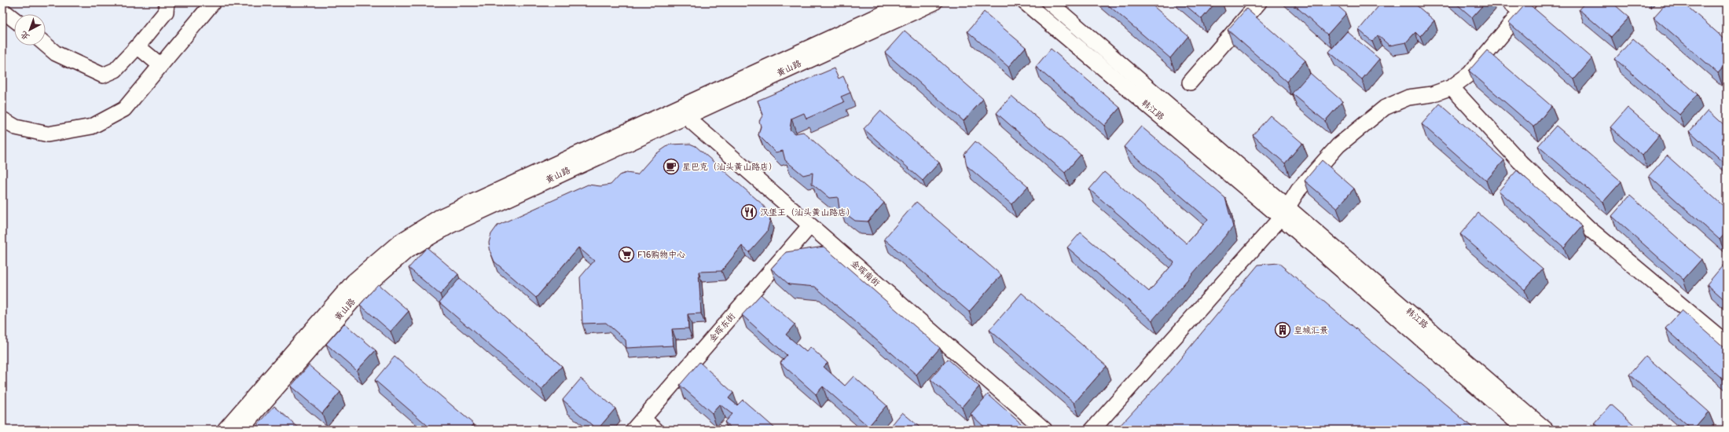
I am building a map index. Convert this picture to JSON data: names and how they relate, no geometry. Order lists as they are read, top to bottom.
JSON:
{
  "streets": {
    "street": [
      "黄山路",
      "韩江路",
      "金晖南街",
      "金晖东街"
    ]
  },
  "crossings": [
    ["黄山路", "金晖南街"],
    ["金晖南街", "金晖东街"]
  ],
  "places": {
    "cafe": ["星巴克（汕头黄山路店）"],
    "restaurant": ["汉堡王（汕头黄山路店）"],
    "supermarket": ["F16购物中心"],
    "building": ["皇城汇景"]
  },
  "north": "bottom left"
}
